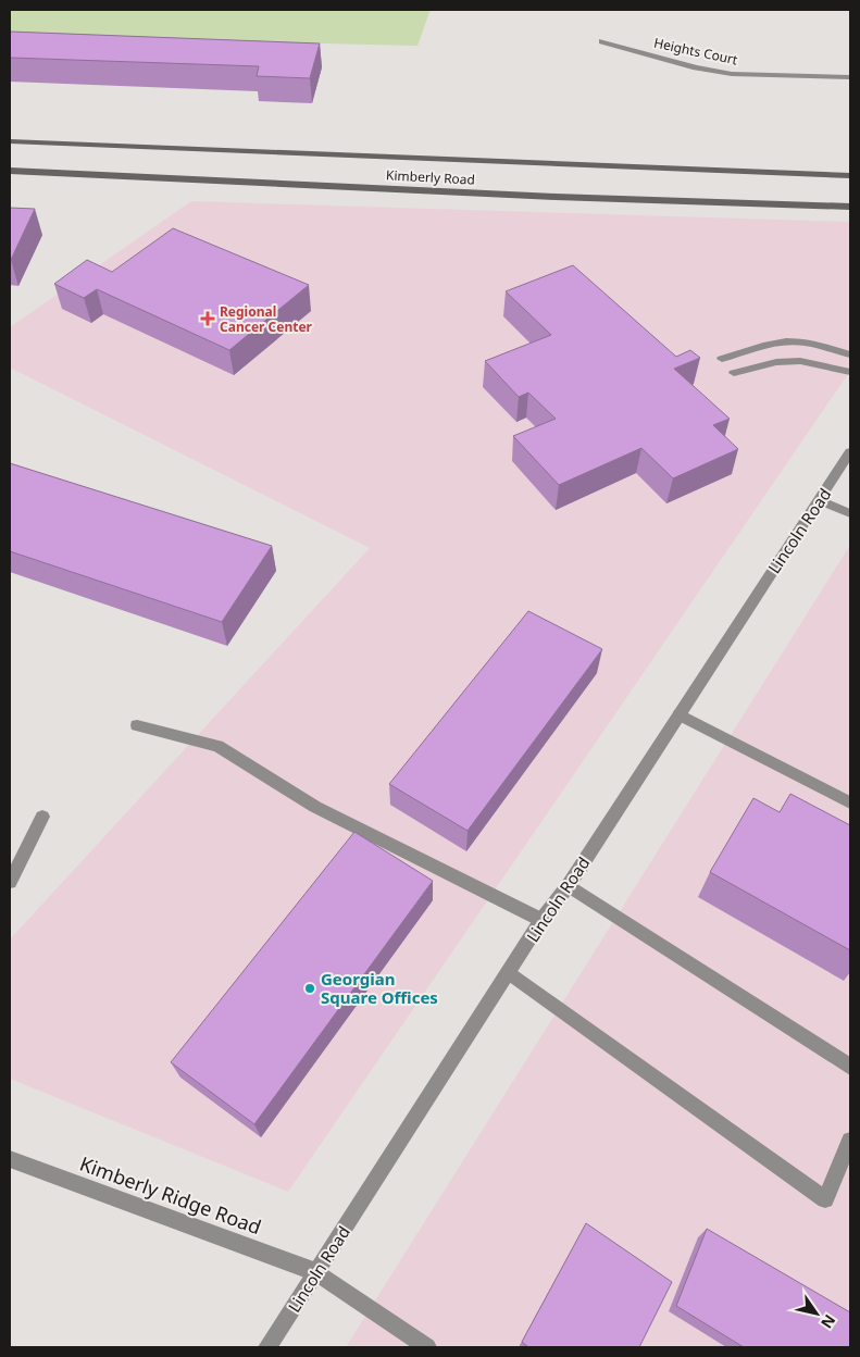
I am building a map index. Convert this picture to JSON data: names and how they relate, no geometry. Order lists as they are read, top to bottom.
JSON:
{
  "streets": {
    "main road": ["Kimberly Road"],
    "street": ["Heights Court", "Lincoln Road", "Kimberly Ridge Road"]
  },
  "crossings": [
    ["Lincoln Road", "Kimberly Ridge Road"]
  ],
  "places": {
    "health": ["Regional Cancer Center"],
    "other": ["Georgian Square Offices"]
  },
  "north": "bottom right"
}
